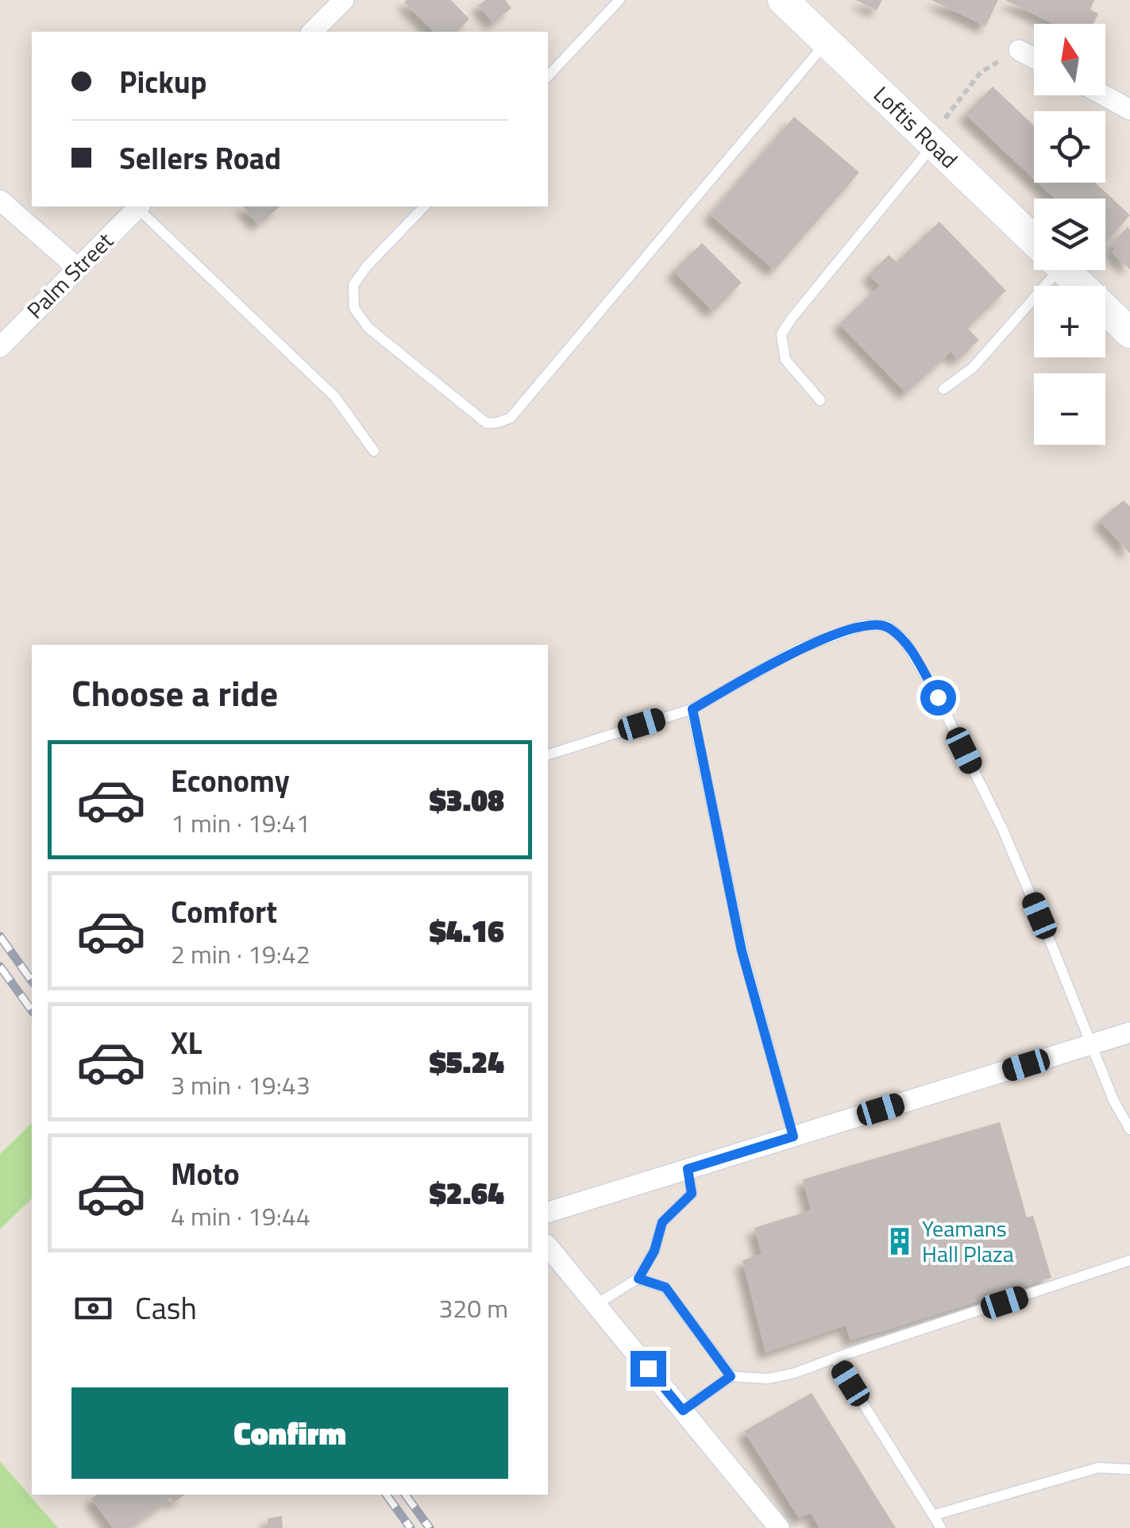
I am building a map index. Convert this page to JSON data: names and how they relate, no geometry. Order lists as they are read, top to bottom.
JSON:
{
  "streets": {
    "street": ["Loftis Road", "Palm Street"]
  },
  "places": {
    "building": ["Yeamans Hall Plaza"]
  },
  "north": "top",
  "page": {
    "map_buttons": ["+", "−"],
    "banner": ["Pickup", "Sellers Road"],
    "heading": "Choose a ride",
    "list": [
      {
        "name": "Economy",
        "note": "1 min · 19:41",
        "value": "$3.08"
      },
      {
        "name": "Comfort",
        "note": "2 min · 19:42",
        "value": "$4.16"
      },
      {
        "name": "XL",
        "note": "3 min · 19:43",
        "value": "$5.24"
      },
      {
        "name": "Moto",
        "note": "4 min · 19:44",
        "value": "$2.64"
      }
    ],
    "pay": ["Cash", "320 m"],
    "buttons": "Confirm"
  }
}
